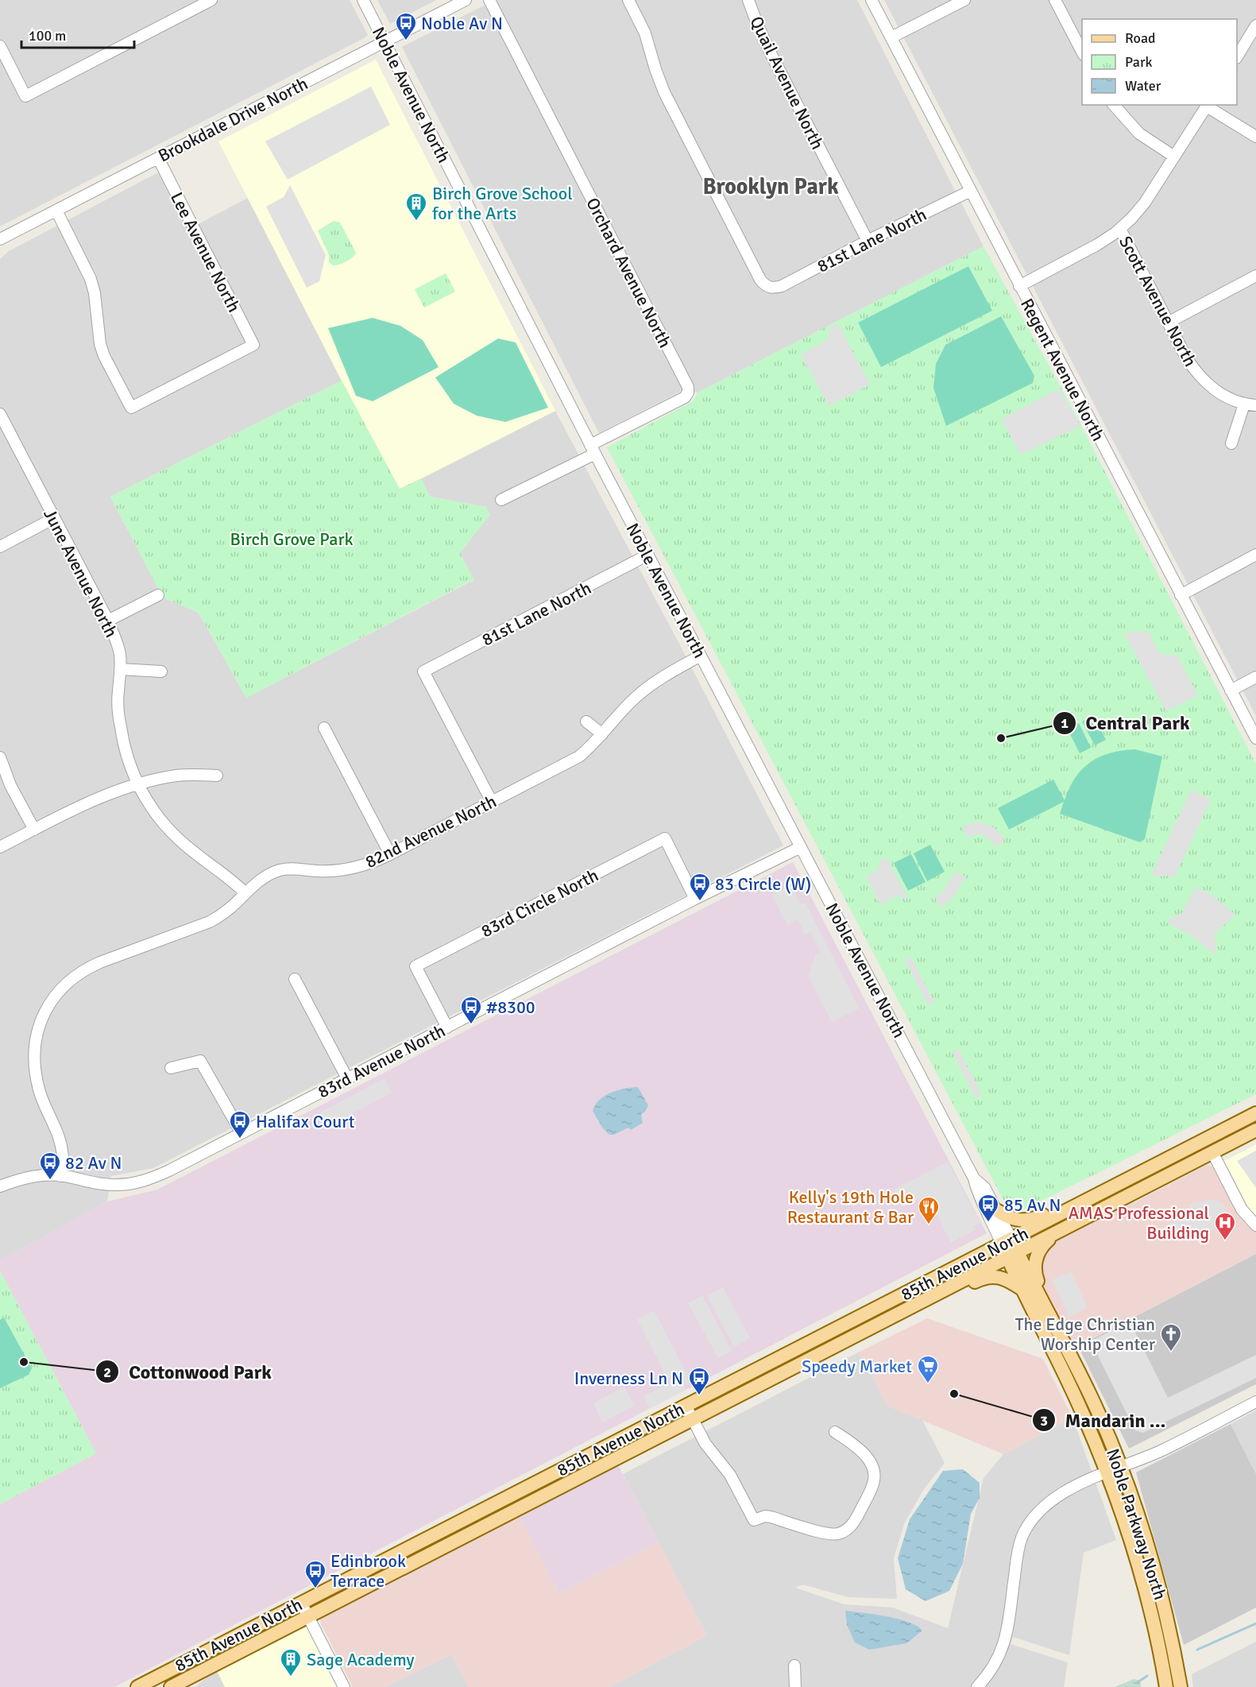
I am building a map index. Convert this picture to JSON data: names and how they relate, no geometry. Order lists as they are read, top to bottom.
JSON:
{
  "streets": {
    "main road": ["85th Avenue North", "Noble Parkway North"],
    "street": [
      "Quail Avenue North",
      "Noble Avenue North",
      "Brookdale Drive North",
      "81st Lane North",
      "Lee Avenue North",
      "Orchard Avenue North",
      "Scott Avenue North",
      "Regent Avenue North",
      "June Avenue North",
      "82nd Avenue North",
      "83rd Circle North",
      "83rd Avenue North"
    ]
  },
  "crossings": [
    ["Quail Avenue North", "81st Lane North"],
    ["Noble Avenue North", "Brookdale Drive North"],
    ["Noble Avenue North", "81st Lane North"],
    ["Noble Avenue North", "Orchard Avenue North"],
    ["Noble Avenue North", "82nd Avenue North"],
    ["Noble Avenue North", "83rd Avenue North"],
    ["Noble Avenue North", "85th Avenue North"],
    ["Noble Avenue North", "Noble Parkway North"],
    ["Brookdale Drive North", "Lee Avenue North"],
    ["81st Lane North", "Regent Avenue North"],
    ["81st Lane North", "82nd Avenue North"],
    ["June Avenue North", "82nd Avenue North"],
    ["82nd Avenue North", "83rd Avenue North"],
    ["83rd Circle North", "83rd Avenue North"],
    ["85th Avenue North", "Noble Parkway North"]
  ],
  "districts": ["Brooklyn Park"],
  "parks": ["Birch Grove Park"],
  "places": {
    "bus stop": [
      "Noble Av N",
      "83 Circle (W)",
      "#8300",
      "Halifax Court",
      "82 Av N",
      "85 Av N",
      "Inverness Ln N",
      "Edinbrook Terrace"
    ],
    "building": ["Birch Grove School for the Arts", "Sage Academy"],
    "other": ["Central Park", "Cottonwood Park", "Mandarin ..."],
    "restaurant": ["Kelly's 19th Hole Restaurant & Bar"],
    "hospital": ["AMAS Professional Building"],
    "church": ["The Edge Christian Worship Center"],
    "supermarket": ["Speedy Market"]
  },
  "legend": ["Road", "Park", "Water"],
  "scale_bar": "100 m"
}
